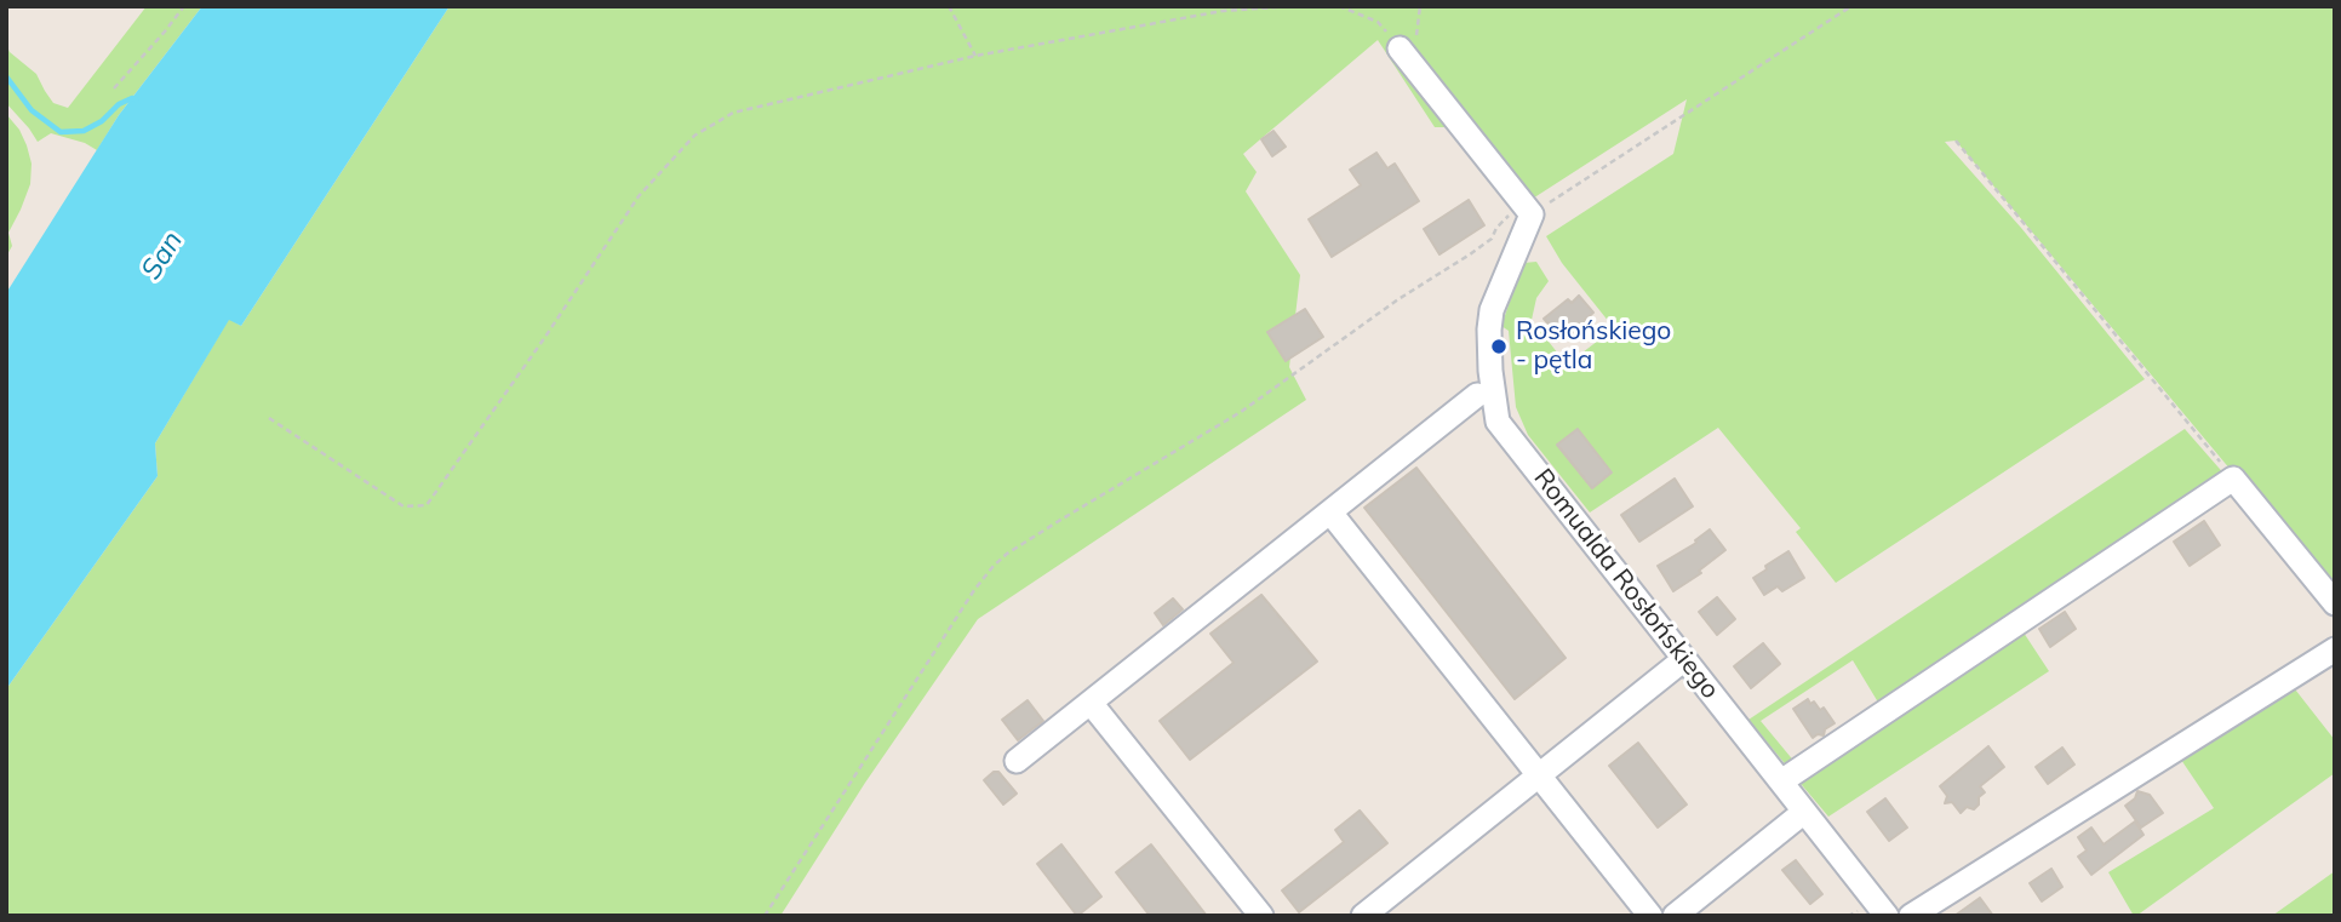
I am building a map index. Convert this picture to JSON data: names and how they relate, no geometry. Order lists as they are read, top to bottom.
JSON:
{
  "streets": {
    "street": ["Romualda Rosłońskiego"]
  },
  "water": ["San"],
  "places": ["Rosłońskiego - pętla"]
}
